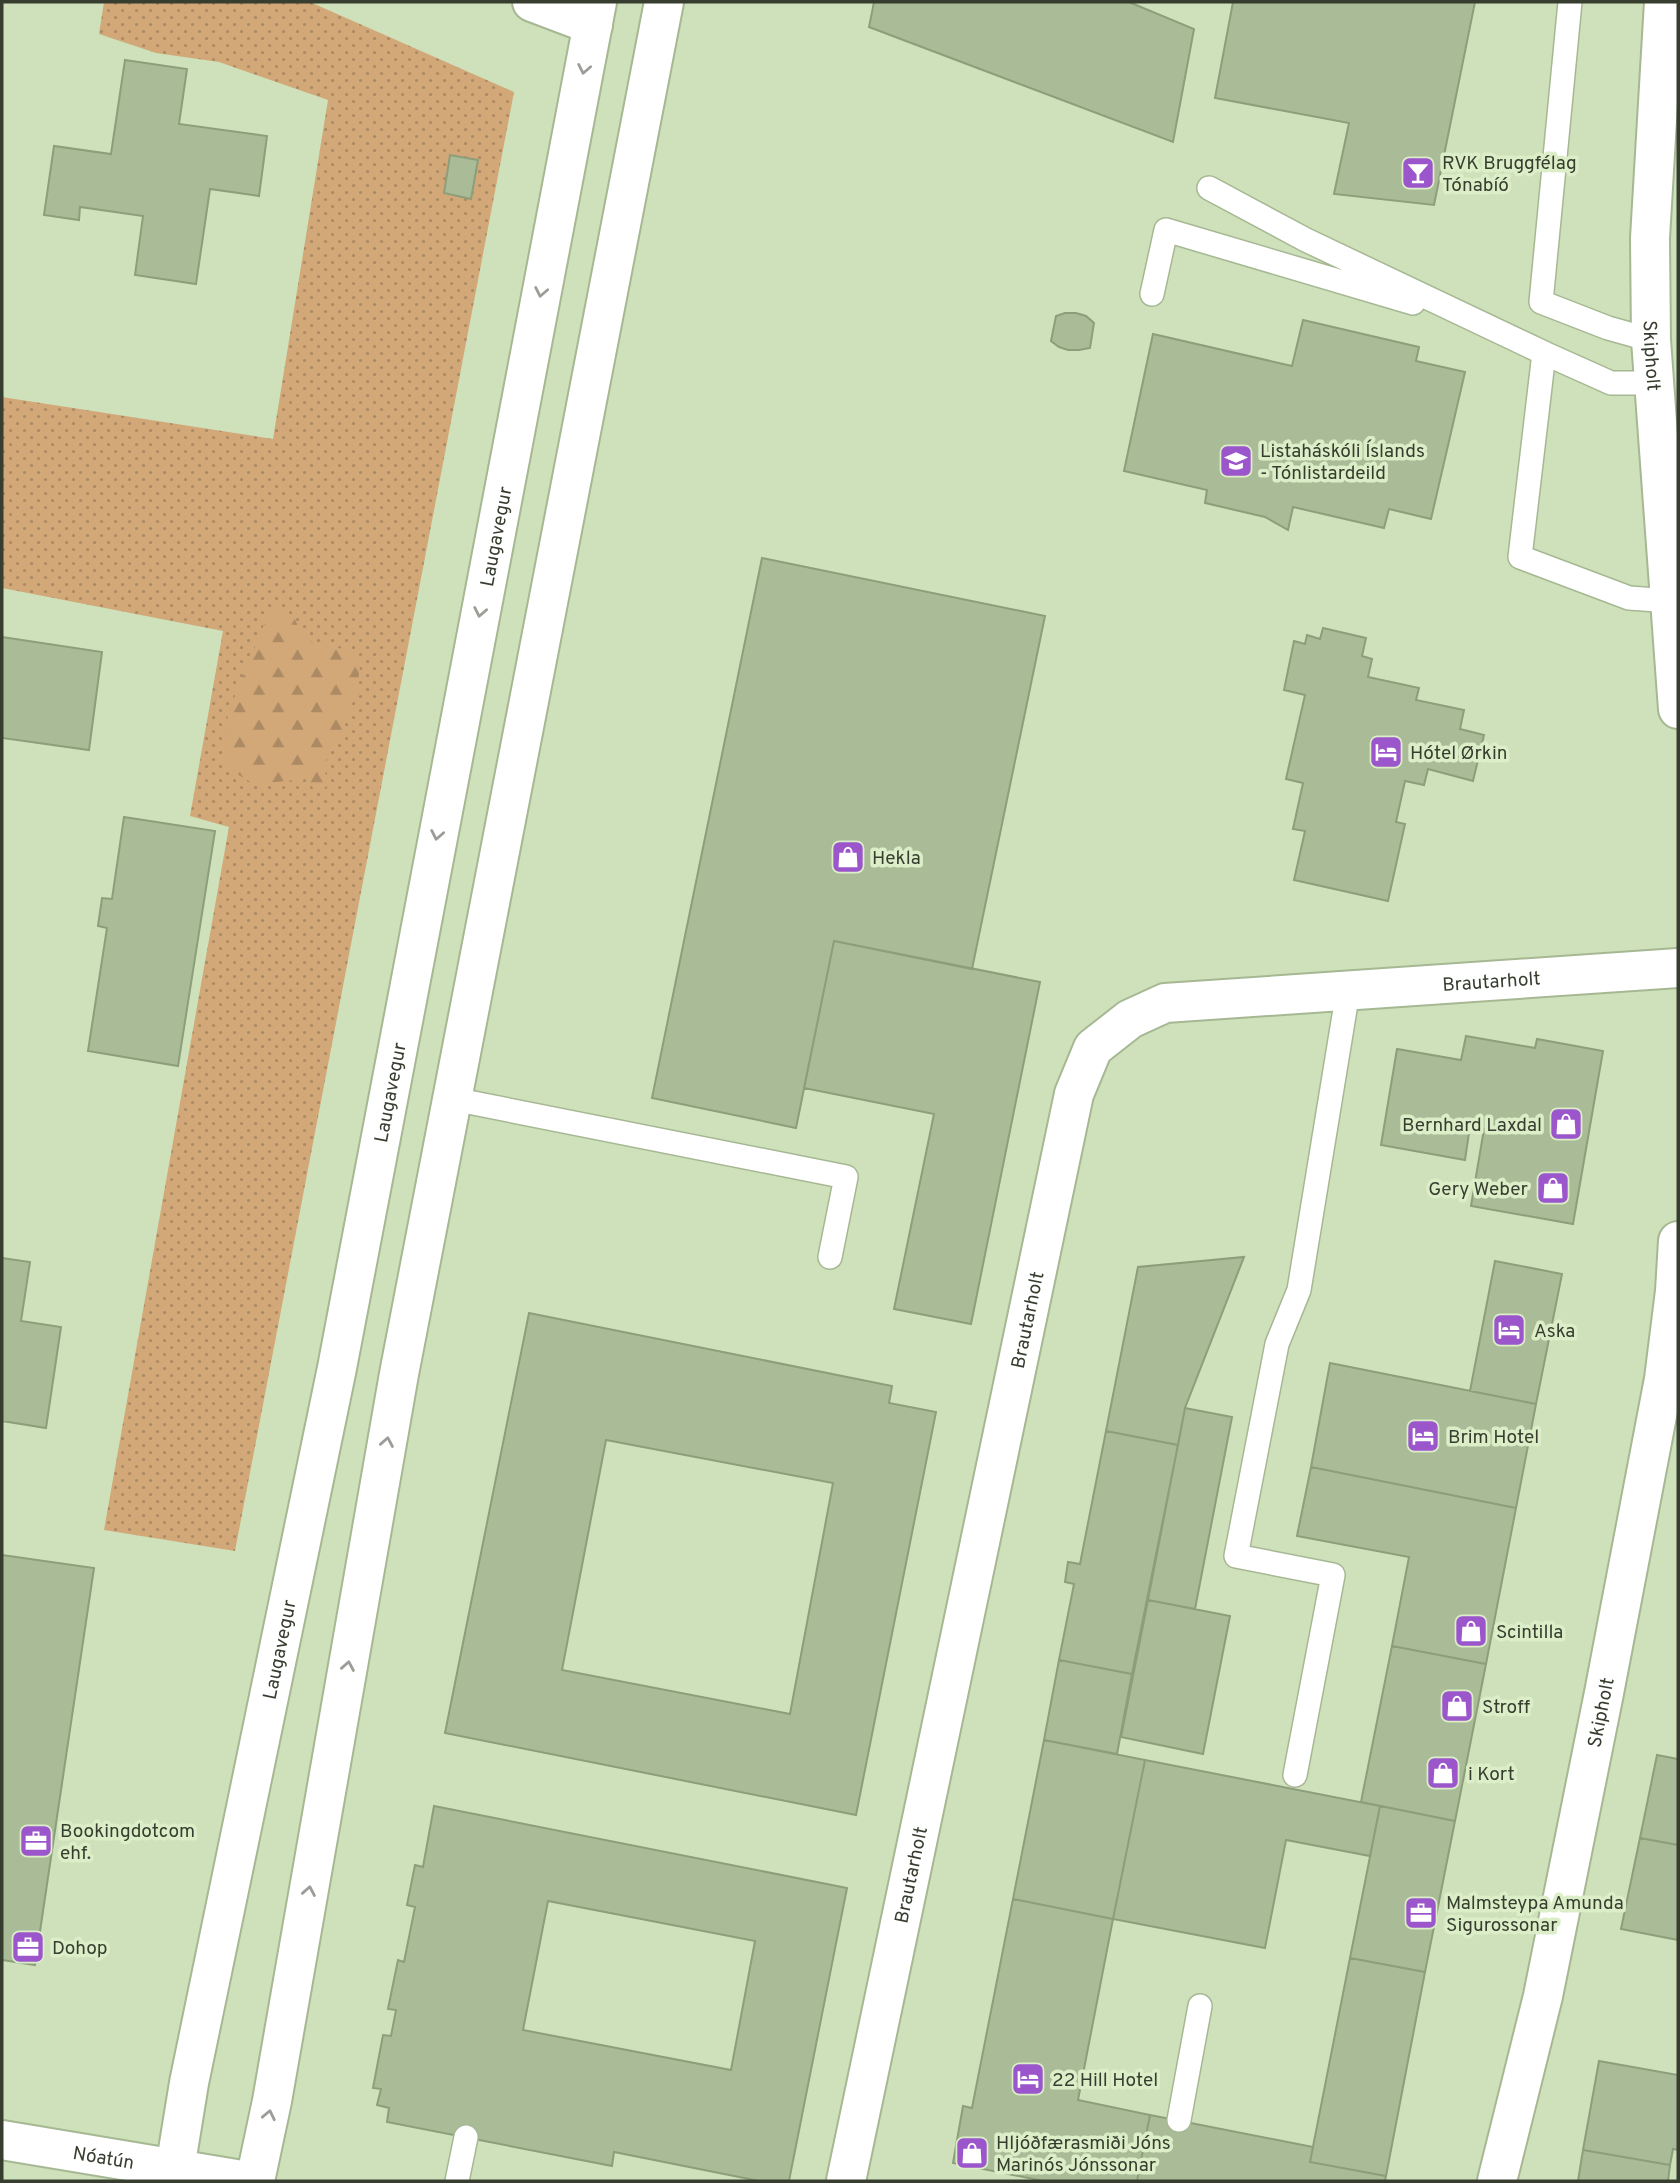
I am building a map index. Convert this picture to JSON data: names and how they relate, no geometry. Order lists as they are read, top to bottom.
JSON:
{
  "streets": {
    "main road": [
      "Skipholt",
      "Laugavegur",
      "Brautarholt",
      "Nóatún"
    ]
  },
  "crossings": [
    ["Laugavegur", "Nóatún"]
  ],
  "places": {
    "bar": ["RVK Bruggfélag Tónabíó"],
    "school or university": ["Listaháskóli Íslands - Tónlistardeild"],
    "hotel": [
      "Hótel Ørkin",
      "Aska",
      "Brim Hotel",
      "22 Hill Hotel"
    ],
    "shop": [
      "Hekla",
      "Bernhard Laxdal",
      "Gery Weber",
      "Scintilla",
      "Stroff",
      "i Kort",
      "Hljóðfærasmiði Jóns Marinós Jónssonar"
    ],
    "office": ["Bookingdotcom ehf.", "Malmsteypa Amunda Sigurossonar", "Dohop"]
  }
}
